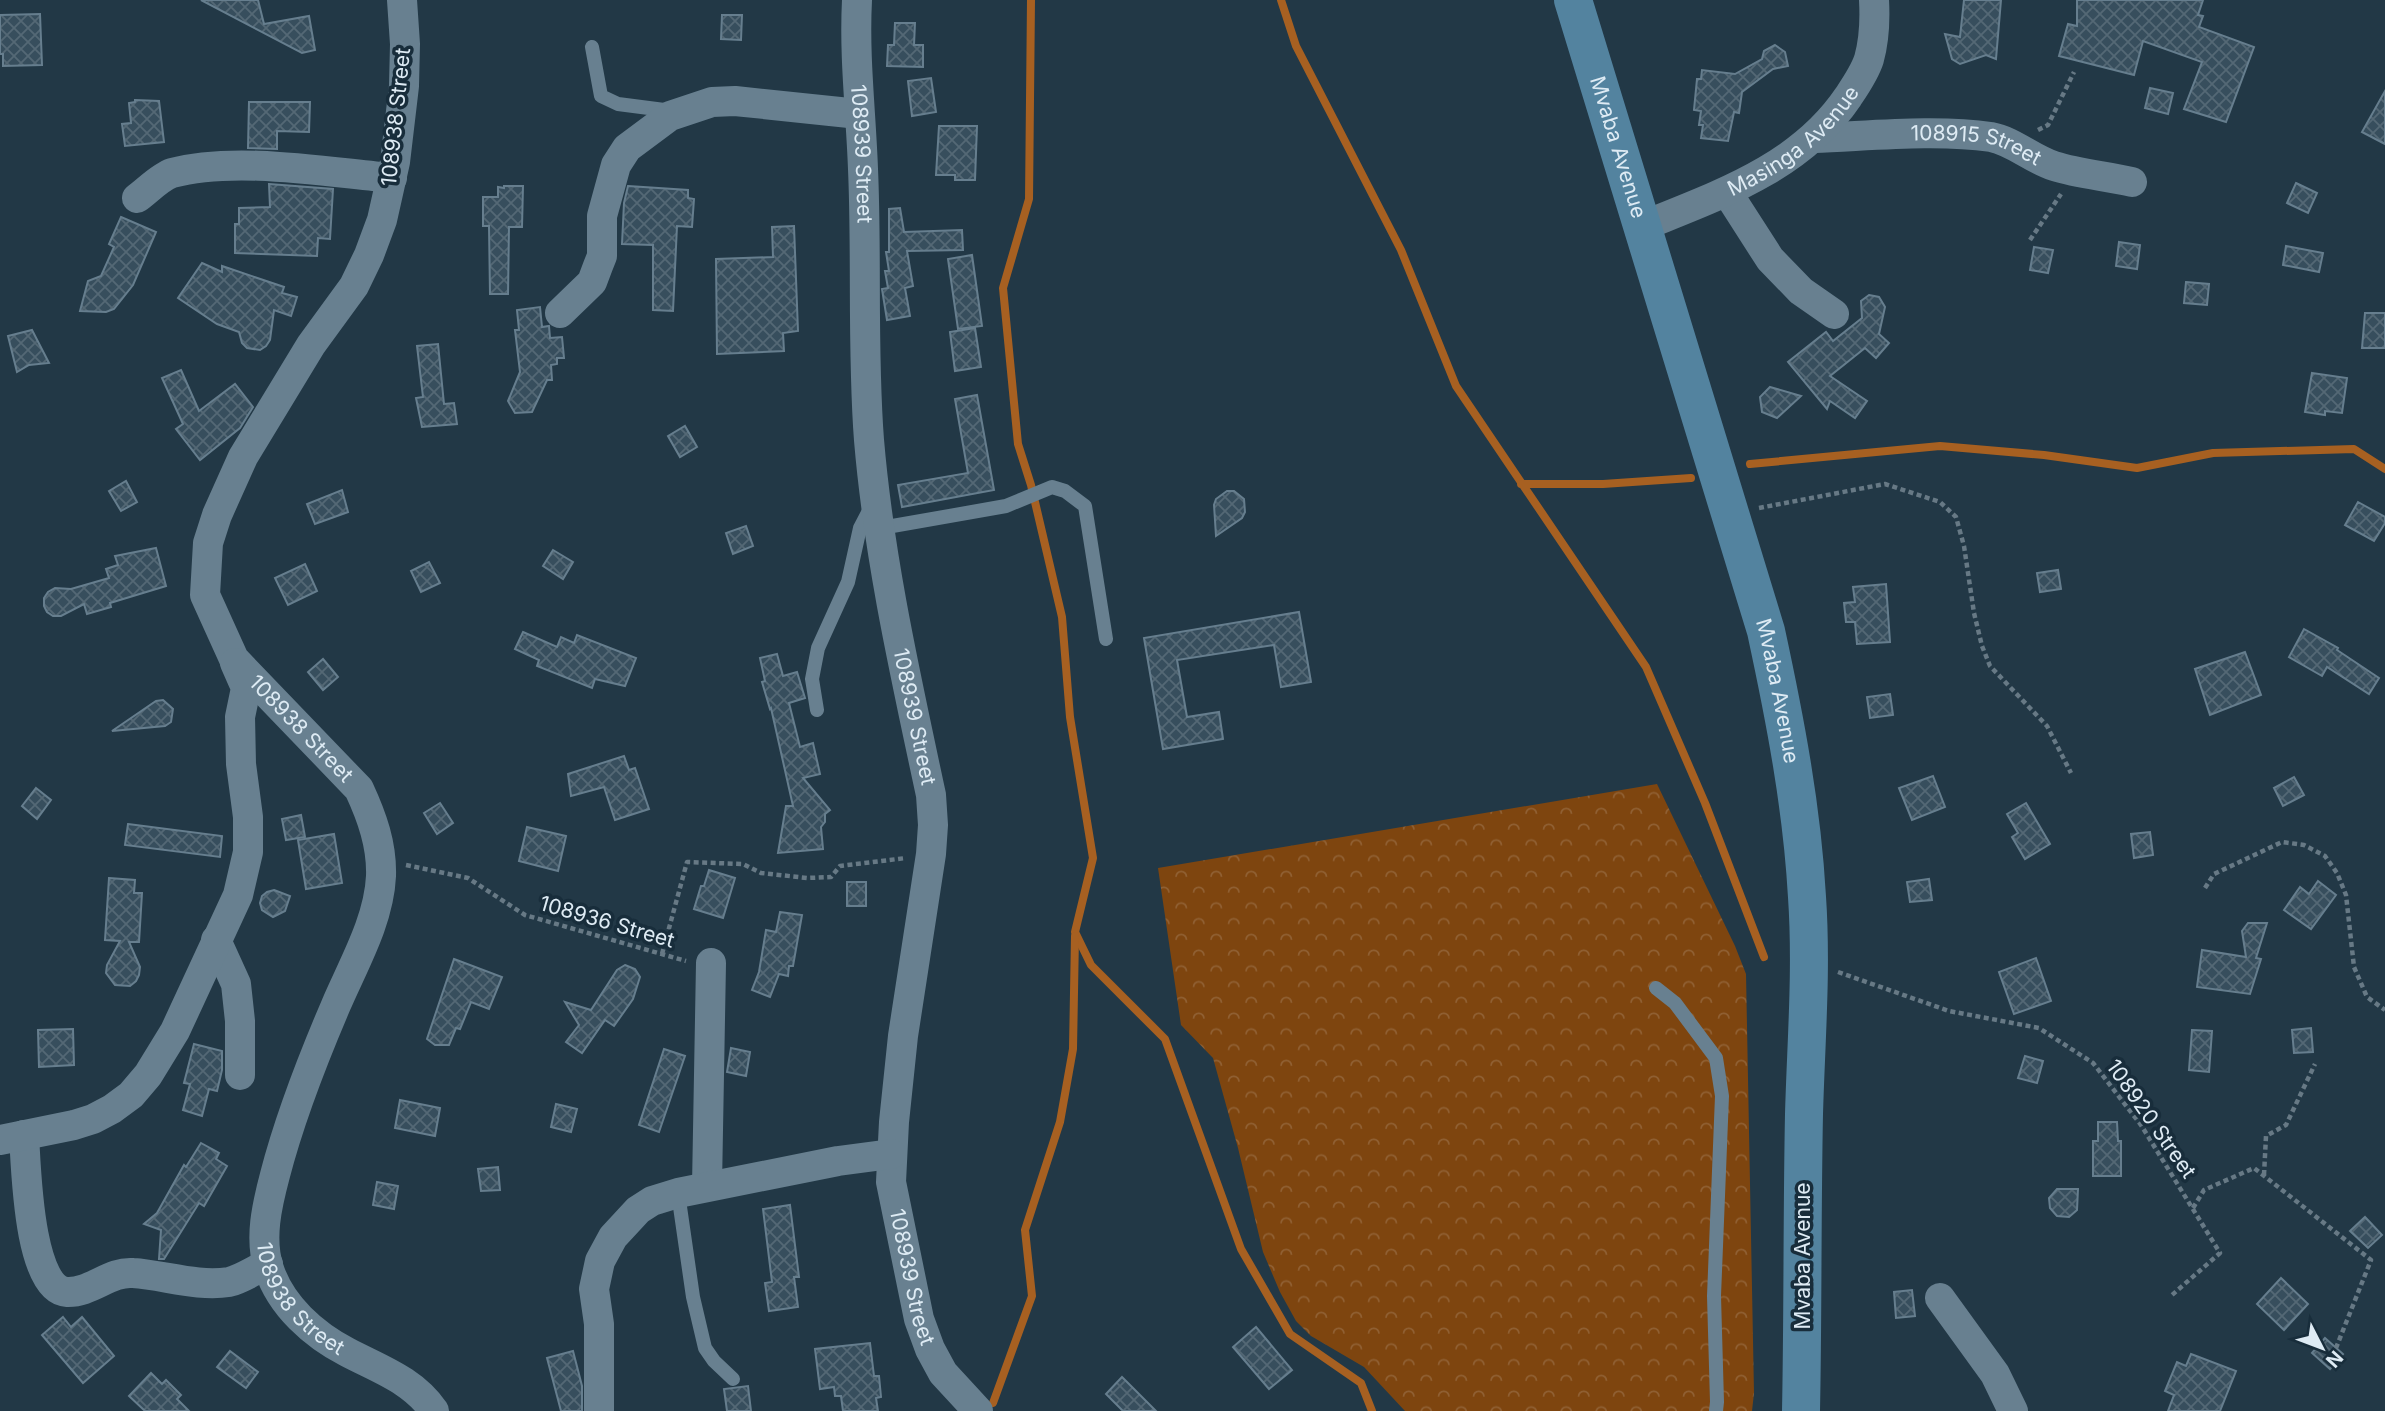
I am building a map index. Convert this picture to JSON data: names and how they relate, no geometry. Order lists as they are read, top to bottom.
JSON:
{
  "streets": {
    "street": [
      "108938 Street",
      "Masinga Avenue",
      "Mvaba Avenue",
      "108915 Street",
      "108939 Street"
    ],
    "path": ["108936 Street", "108920 Street"]
  },
  "crossings": [
    ["108938 Street", "108936 Street"],
    ["Masinga Avenue", "Mvaba Avenue"],
    ["Masinga Avenue", "108915 Street"],
    ["Mvaba Avenue", "108920 Street"]
  ],
  "north": "bottom right"
}
